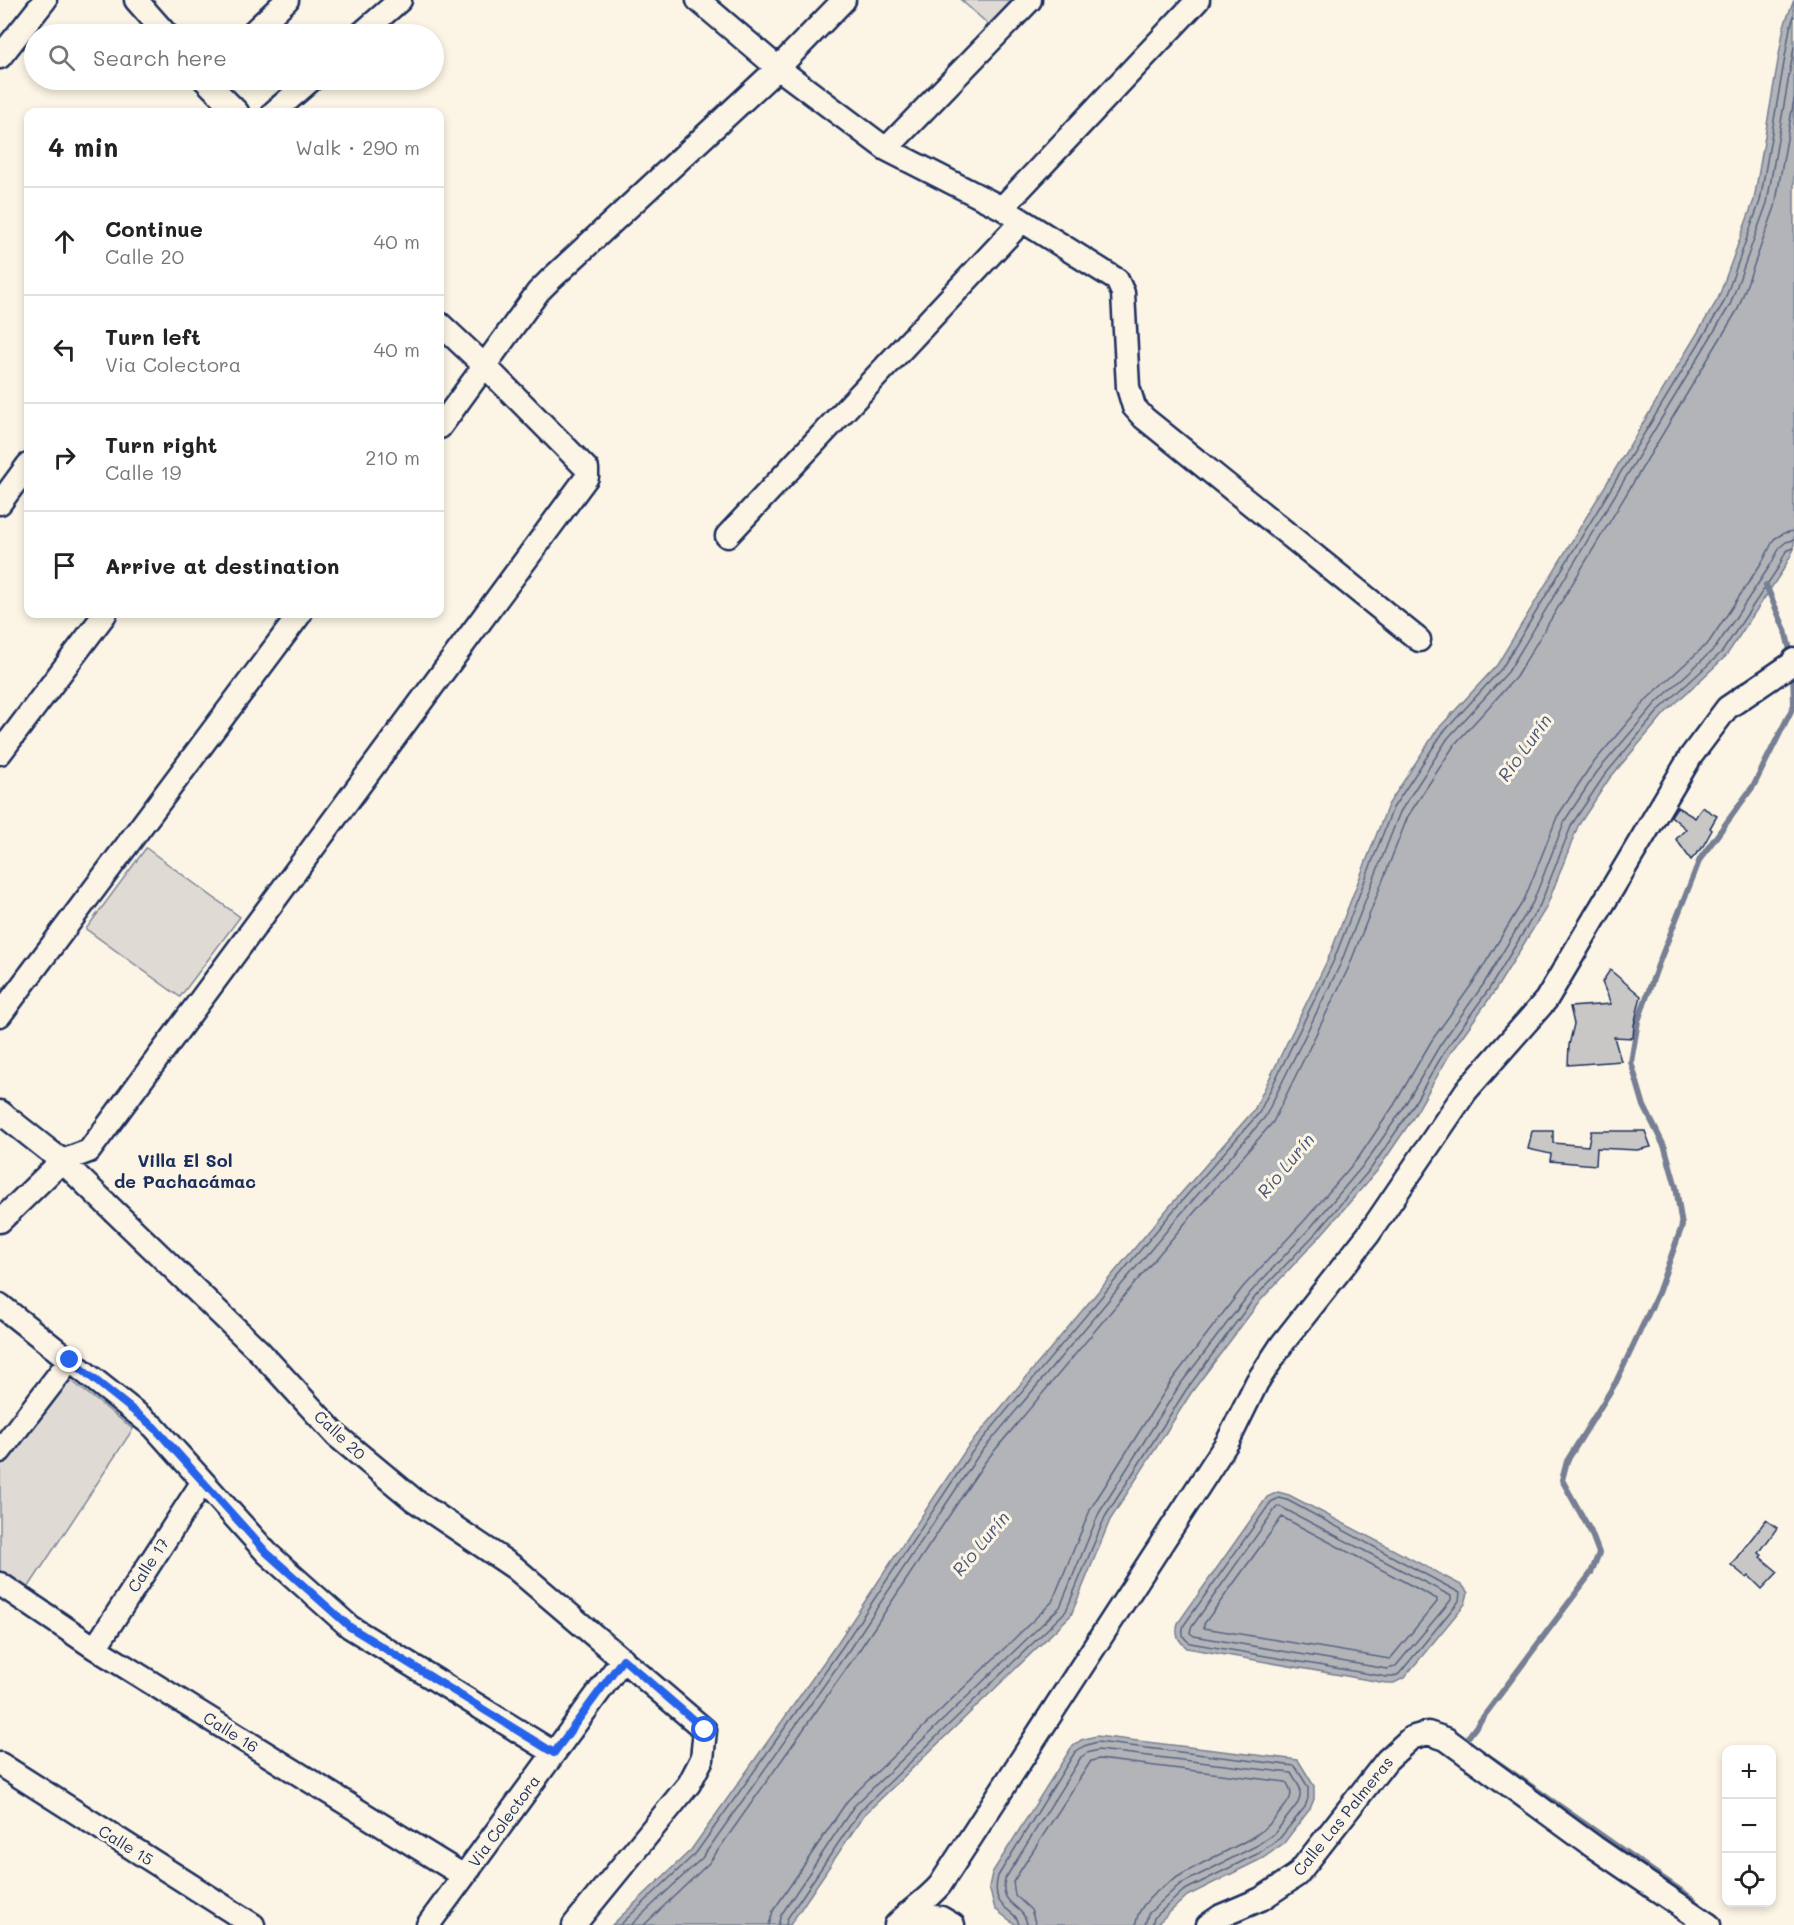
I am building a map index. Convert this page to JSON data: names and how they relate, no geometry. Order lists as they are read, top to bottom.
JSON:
{
  "streets": {
    "street": [
      "Calle 20",
      "Calle 17",
      "Calle 16",
      "Calle Las Palmeras",
      "Via Colectora",
      "Calle 15"
    ]
  },
  "crossings": [
    ["Calle 20", "Via Colectora"],
    ["Calle 17", "Calle 16"],
    ["Calle 16", "Via Colectora"]
  ],
  "districts": ["Villa El Sol de Pachacámac"],
  "water": ["Río Lurín"],
  "page": {
    "search": "Search here",
    "heading": ["4 min", "Walk · 290 m"],
    "list": [
      ["Continue", "Calle 20", "40 m"],
      ["Turn left", "Via Colectora", "40 m"],
      ["Turn right", "Calle 19", "210 m"],
      "Arrive at destination"
    ],
    "map_buttons": ["+", "−"]
  }
}
